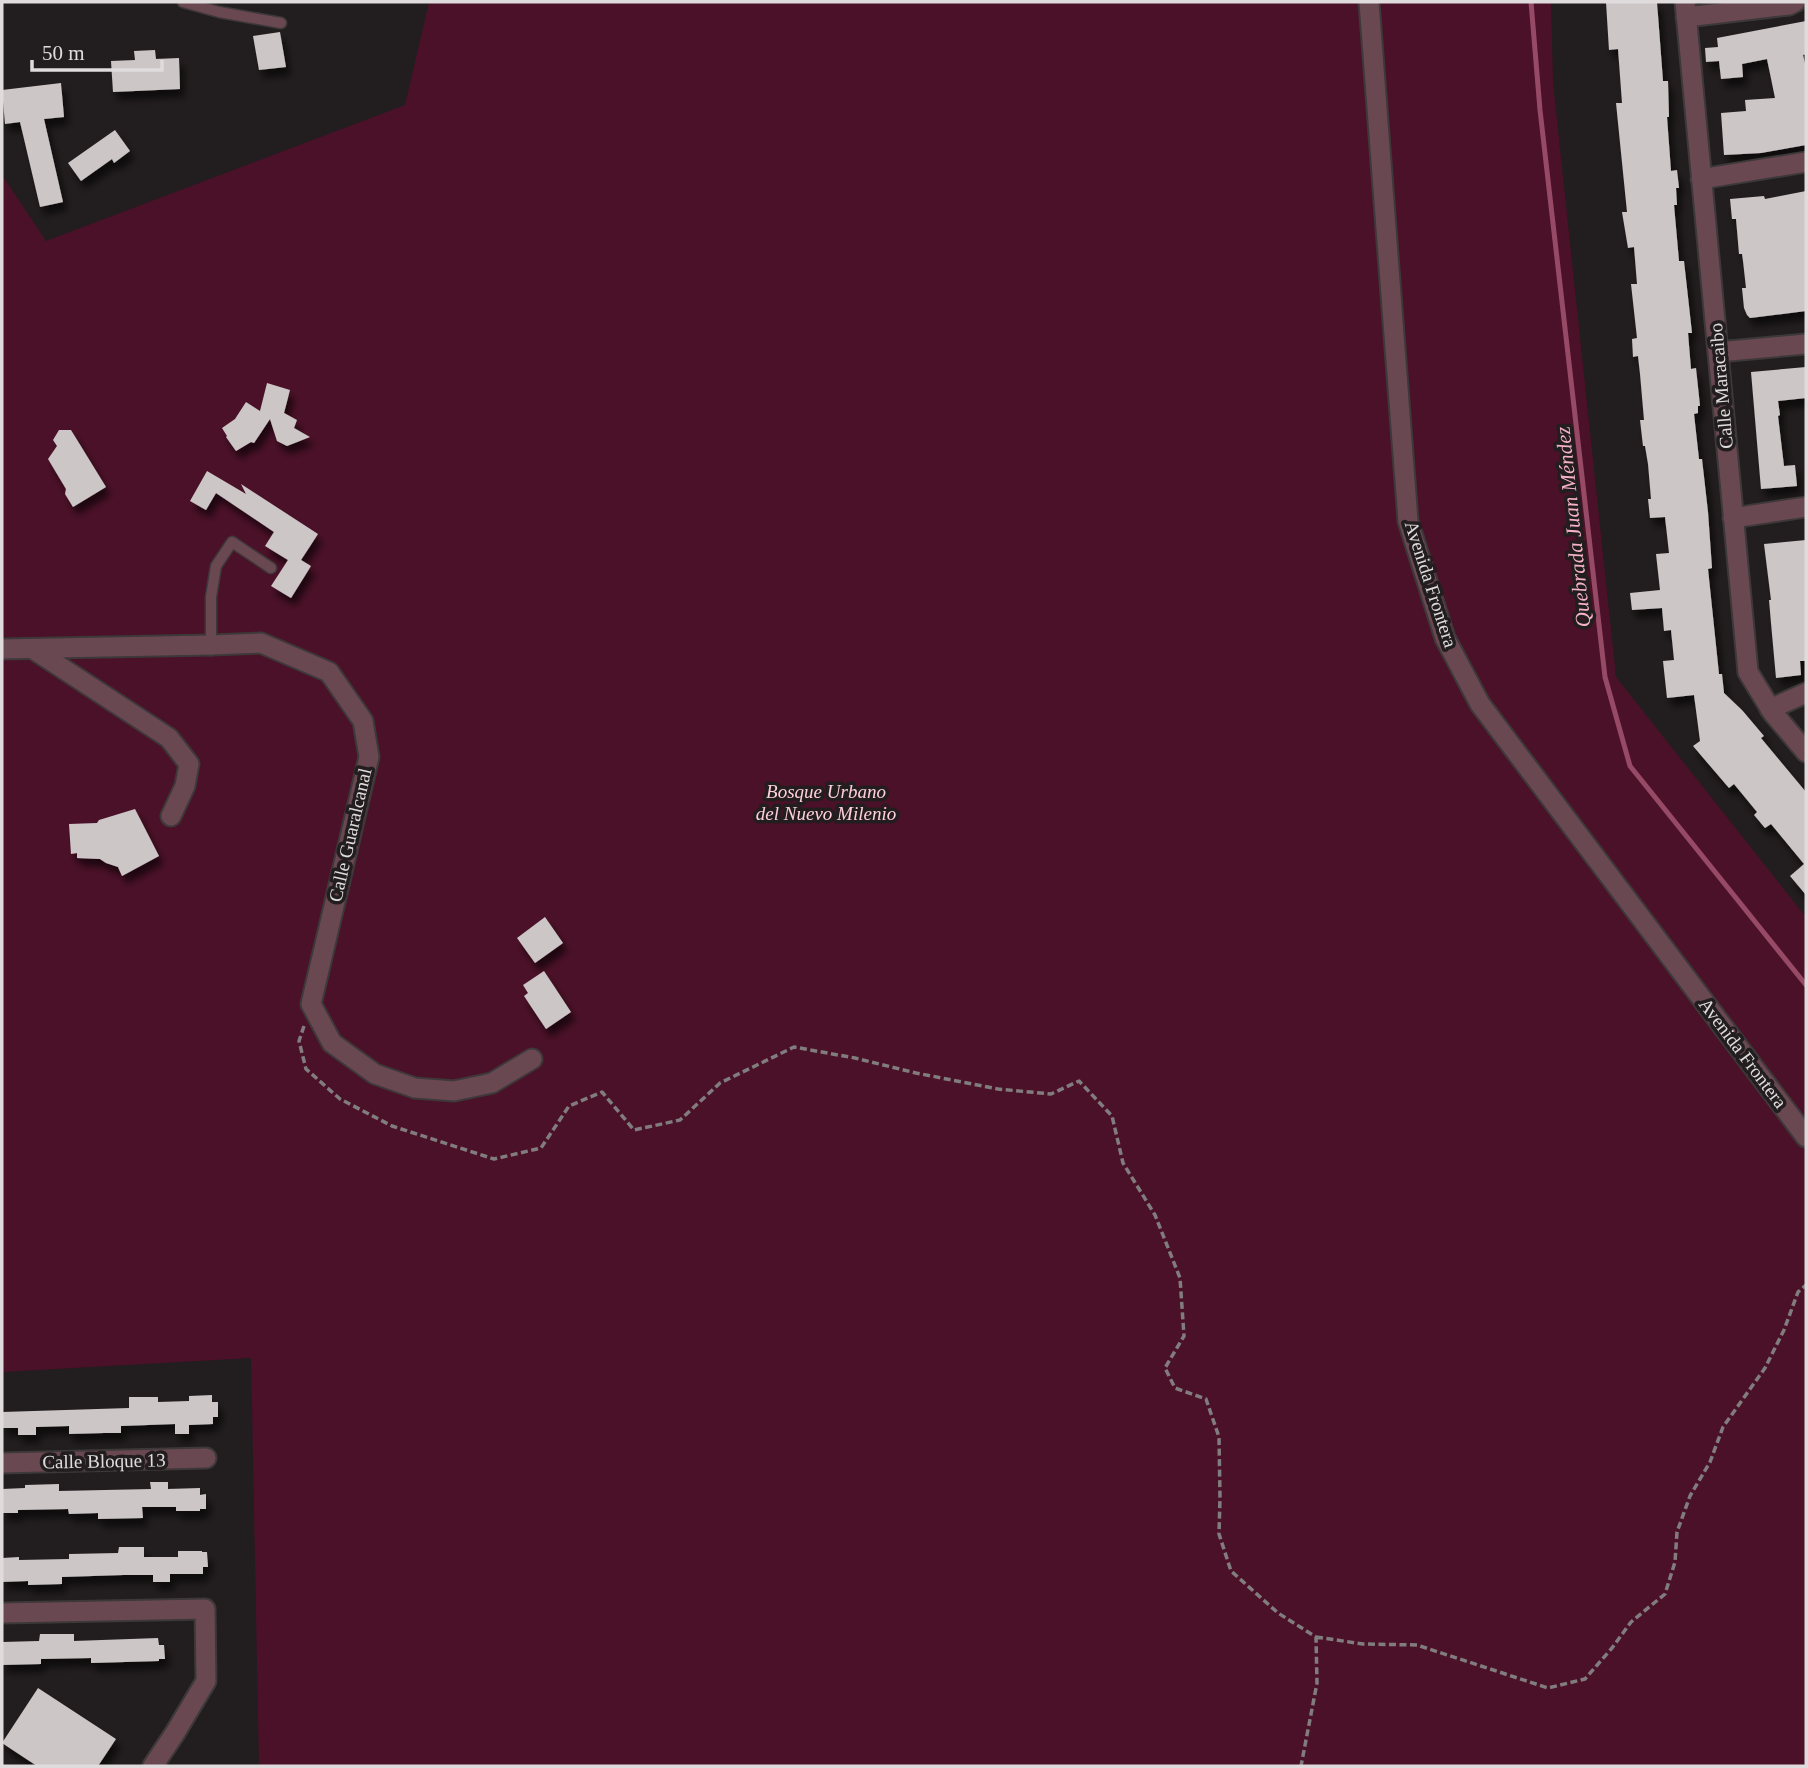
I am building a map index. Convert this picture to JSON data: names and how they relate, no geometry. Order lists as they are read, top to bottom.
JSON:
{
  "streets": {
    "street": [
      "Calle Maracaibo",
      "Avenida Frontera",
      "Calle Guaralcanal",
      "Calle Bloque 13"
    ]
  },
  "water": ["Quebrada Juan Méndez"],
  "parks": ["Bosque Urbano del Nuevo Milenio"],
  "scale_bar": "50 m"
}
